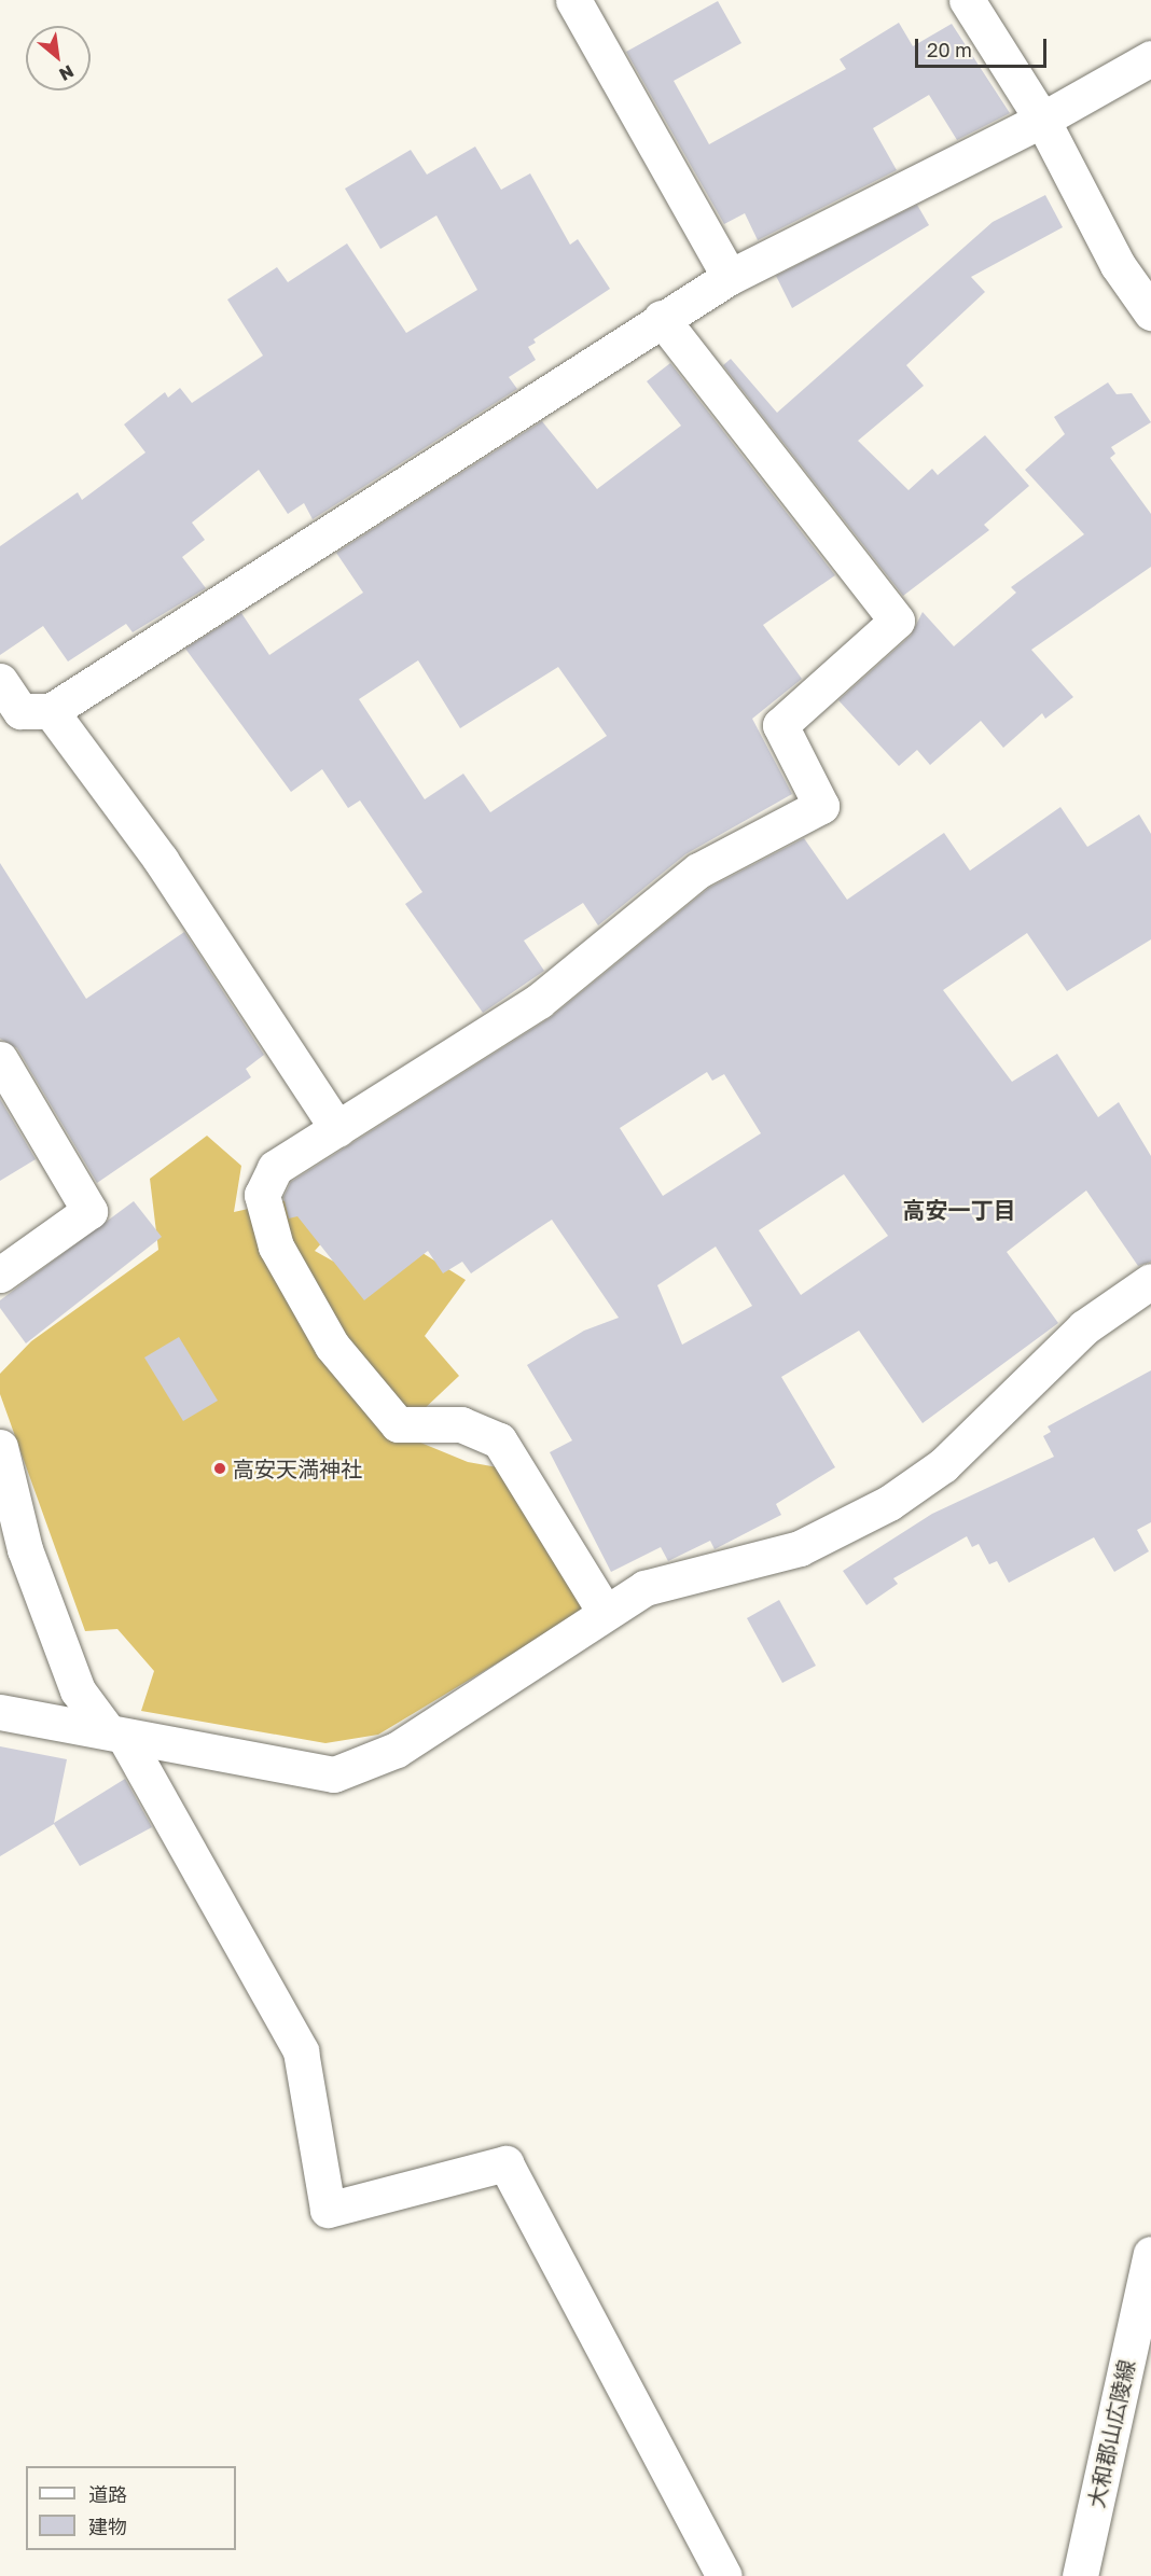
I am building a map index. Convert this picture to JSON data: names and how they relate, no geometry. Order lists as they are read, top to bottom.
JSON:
{
  "streets": {
    "street": ["大和郡山広陵線"]
  },
  "districts": ["高安一丁目"],
  "places": ["高安天満神社"],
  "legend": ["道路", "建物"],
  "scale_bar": "20 m",
  "north": "bottom right"
}
